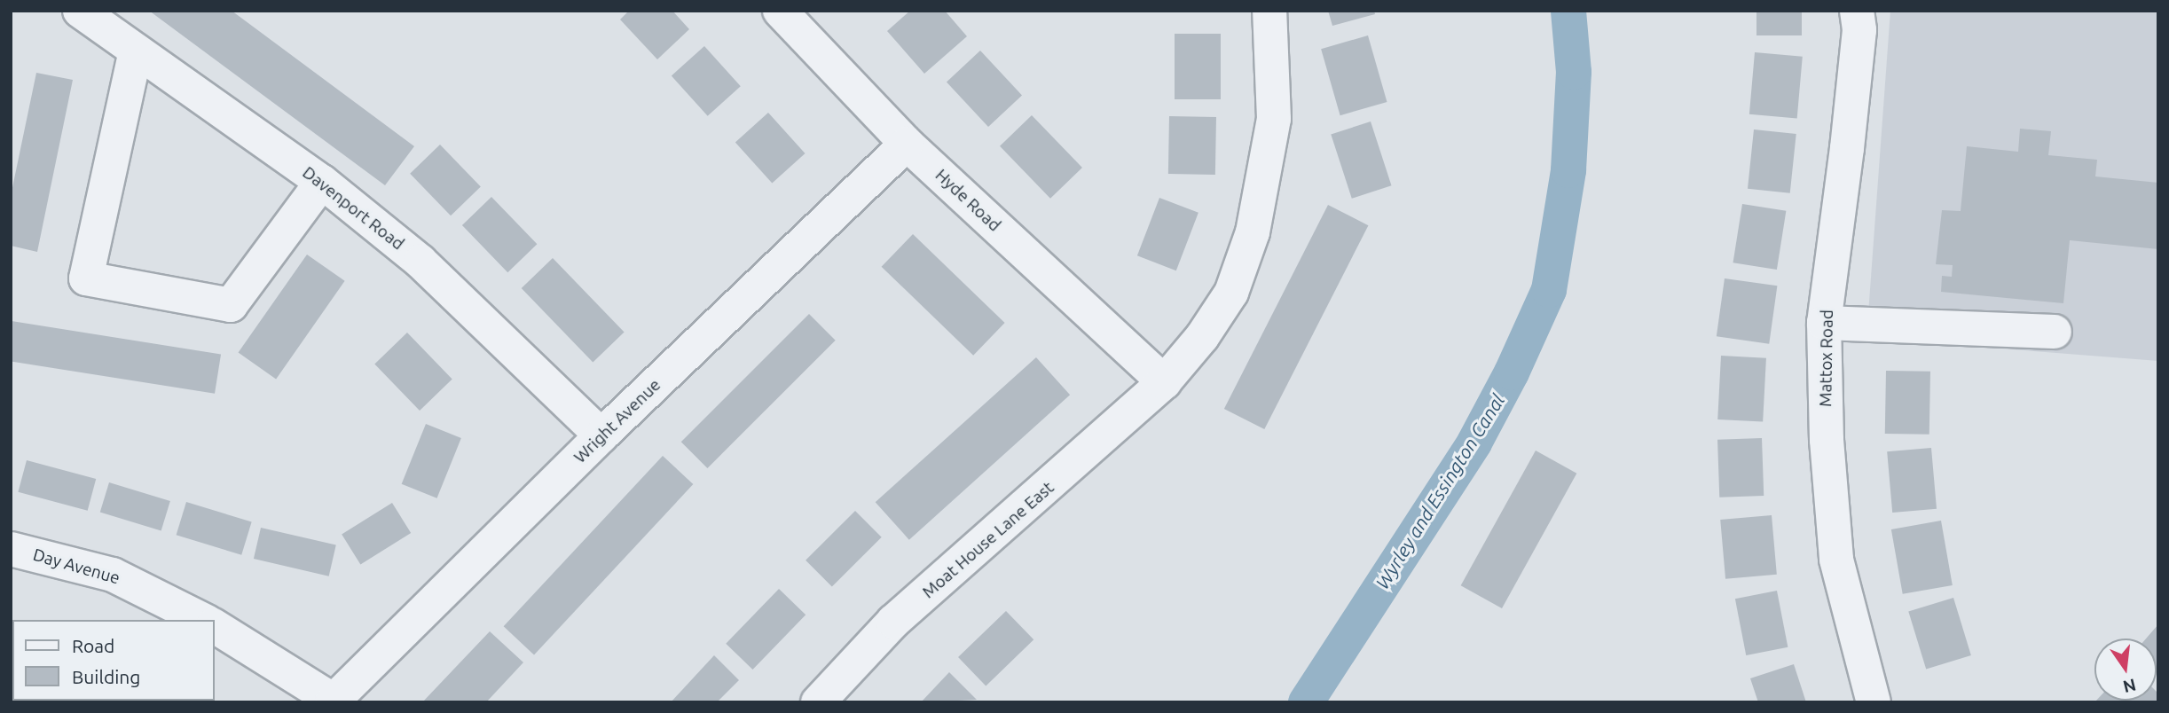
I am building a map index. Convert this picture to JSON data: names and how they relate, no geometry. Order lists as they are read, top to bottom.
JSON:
{
  "streets": {
    "street": [
      "Hyde Road",
      "Davenport Road",
      "Mattox Road",
      "Wright Avenue",
      "Moat House Lane East",
      "Day Avenue"
    ]
  },
  "crossings": [
    ["Hyde Road", "Wright Avenue"],
    ["Hyde Road", "Moat House Lane East"],
    ["Davenport Road", "Wright Avenue"]
  ],
  "water": ["Wyrley and Essington Canal"],
  "legend": ["Road", "Building"],
  "north": "bottom"
}
